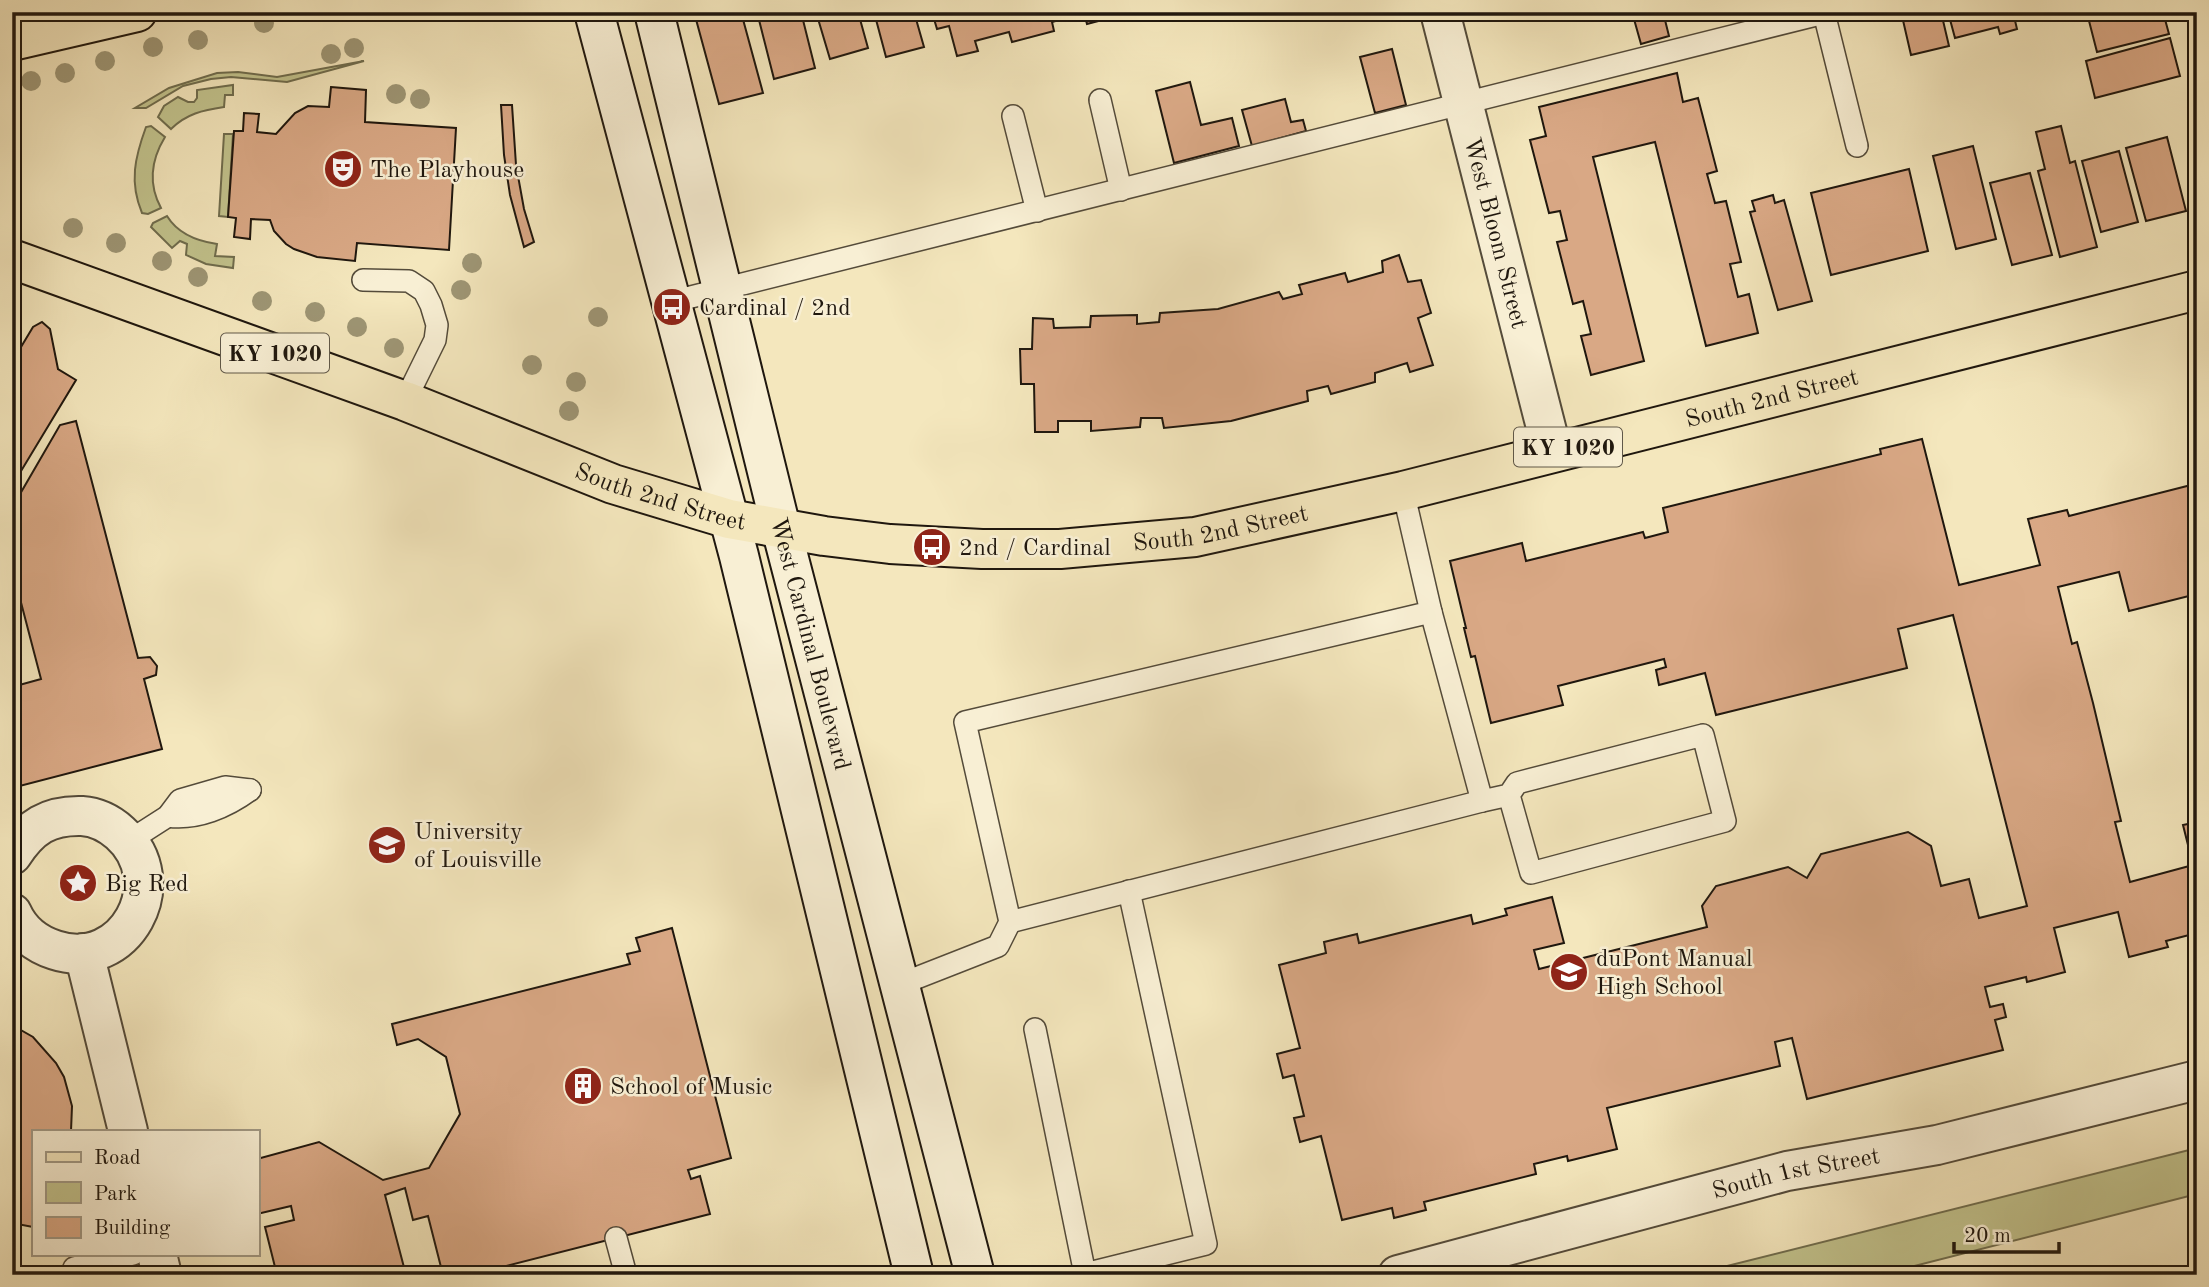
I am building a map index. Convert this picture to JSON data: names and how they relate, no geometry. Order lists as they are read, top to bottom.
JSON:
{
  "streets": {
    "main road": [
      "West Bloom Street",
      "KY 1020",
      "South 2nd Street",
      "West Cardinal Boulevard",
      "South 1st Street"
    ]
  },
  "crossings": [
    ["West Bloom Street", "South 2nd Street"],
    ["South 2nd Street", "West Cardinal Boulevard"]
  ],
  "places": {
    "theatre": ["The Playhouse"],
    "bus stop": ["Cardinal / 2nd", "2nd / Cardinal"],
    "school or university": ["University of Louisville", "duPont Manual High School"],
    "place": ["Big Red"],
    "building": ["School of Music"]
  },
  "legend": ["Road", "Park", "Building"],
  "scale_bar": "20 m"
}
